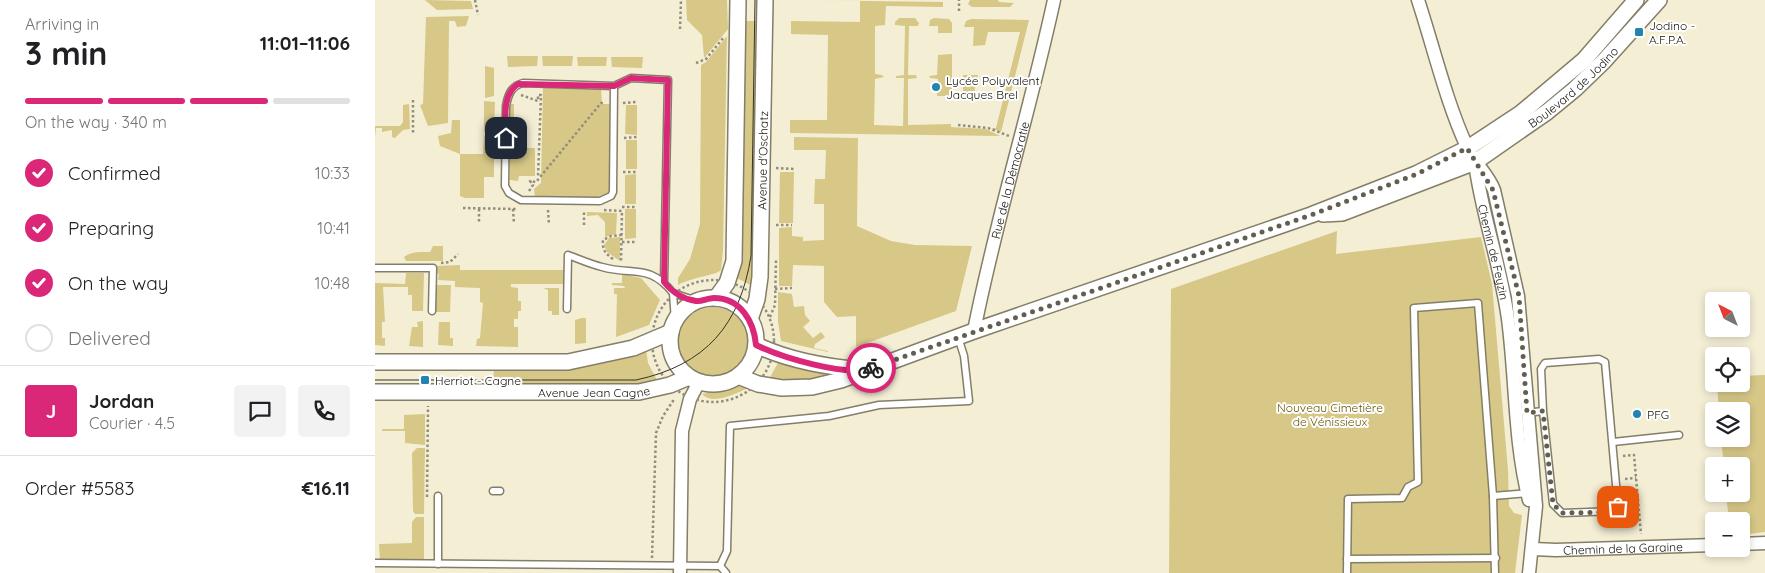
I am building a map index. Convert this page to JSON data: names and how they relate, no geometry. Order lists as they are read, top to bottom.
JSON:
{
  "streets": {
    "street": [
      "Boulevard de Jodino",
      "Avenue d'Oschatz",
      "Rue de la Démocratie",
      "Chemin de Feyzin",
      "Avenue Jean Cagne",
      "Chemin de la Garaine"
    ]
  },
  "crossings": [
    ["Boulevard de Jodino", "Chemin de Feyzin"],
    ["Avenue d'Oschatz", "Avenue Jean Cagne"],
    ["Chemin de Feyzin", "Chemin de la Garaine"]
  ],
  "parks": ["Nouveau Cimetière de Vénissieux"],
  "places": {
    "transit": ["Jodino - A.F.P.A.", "Herriot - Cagne"],
    "other": ["Lycée Polyvalent Jacques Brel", "PFG"]
  },
  "north": "top left",
  "page": {
    "heading": ["3 min", "Arriving in", "11:01–11:06"],
    "panel": [
      "Jordan",
      "Courier · 4.5",
      "Order #5583",
      "€16.11"
    ],
    "bar": "On the way · 340 m",
    "list": [
      ["Confirmed", "10:33"],
      ["Preparing", "10:41"],
      ["On the way", "10:48"],
      "Delivered"
    ],
    "map_buttons": ["+", "−"],
    "round": "J"
  }
}
